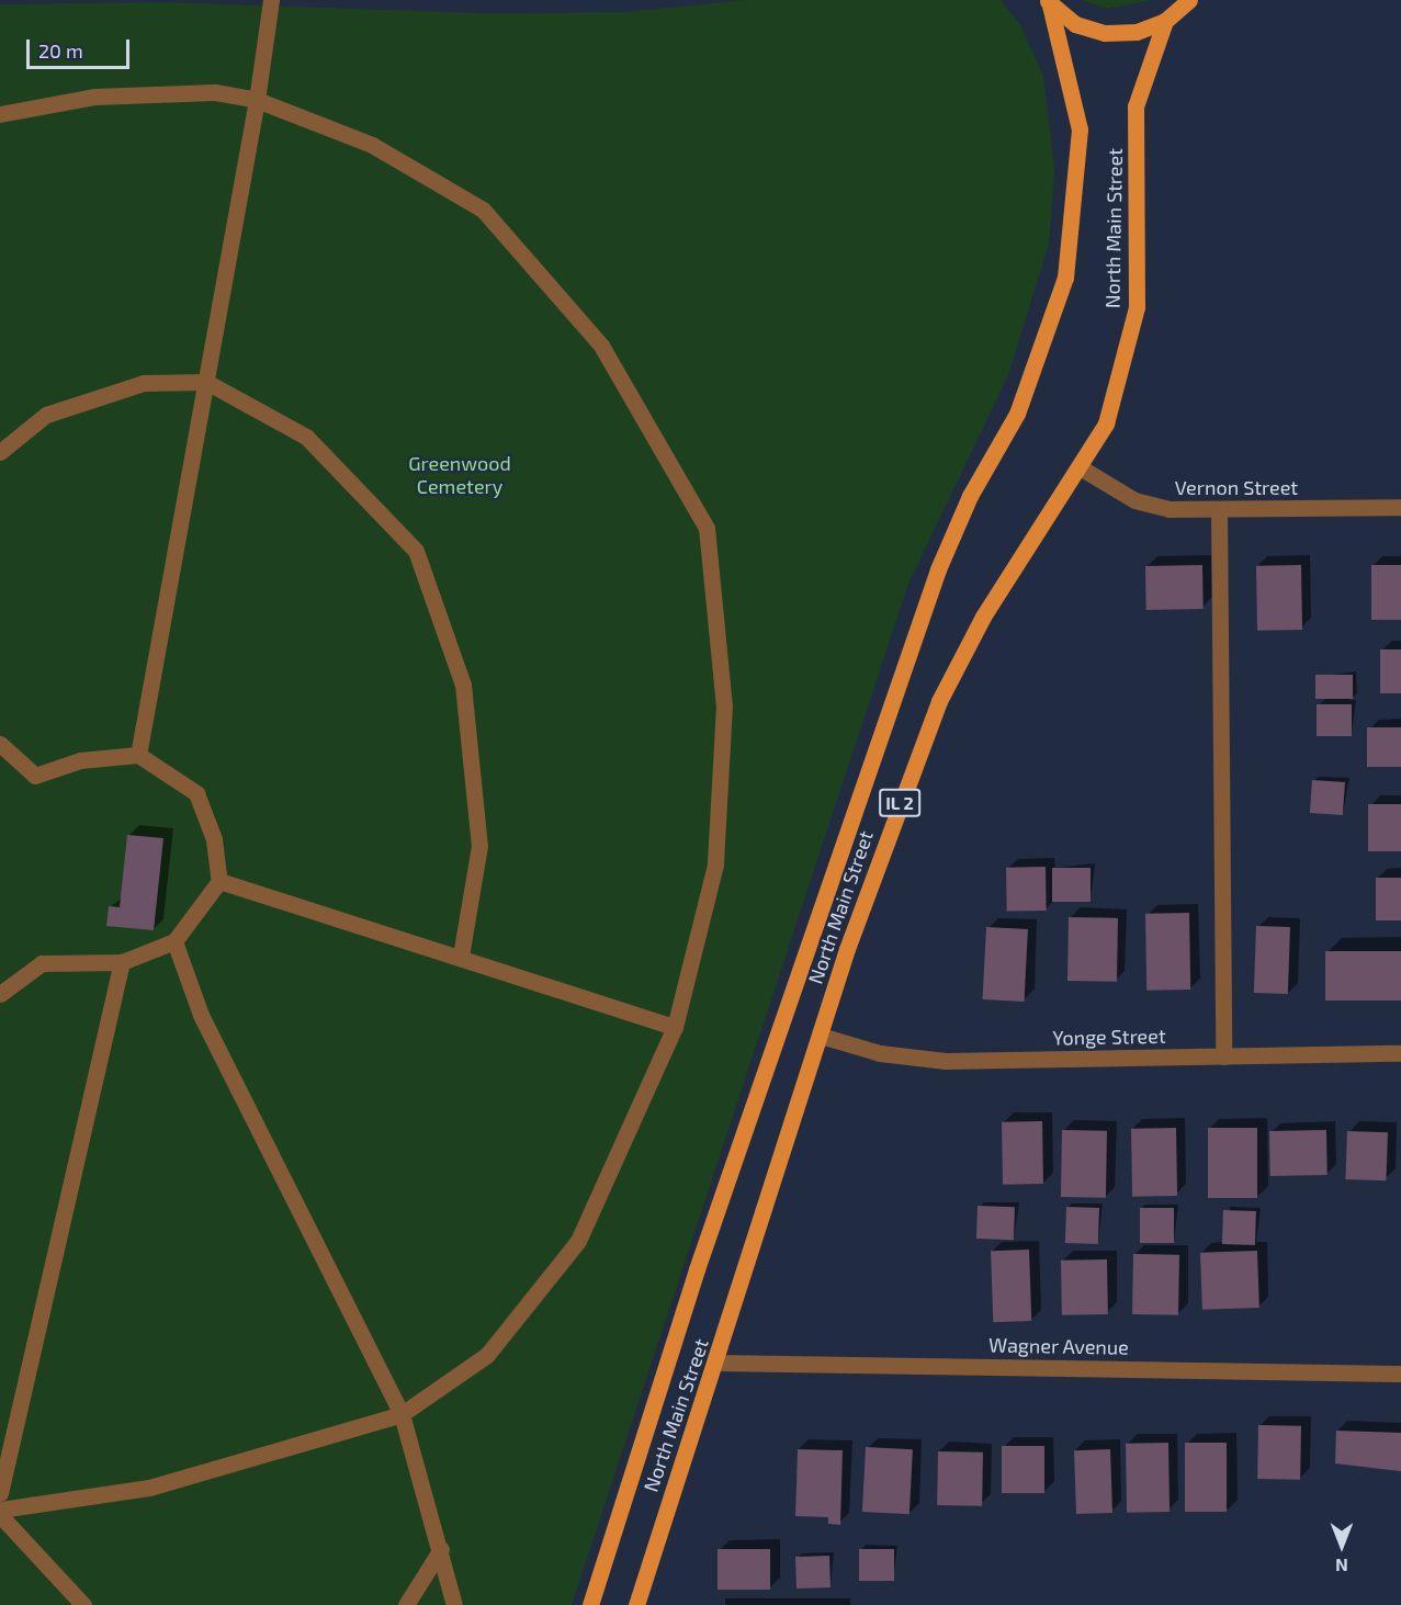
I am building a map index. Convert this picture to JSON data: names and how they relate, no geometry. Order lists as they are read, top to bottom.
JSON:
{
  "streets": {
    "main road": ["North Main Street", "IL 2"],
    "street": ["Vernon Street", "Yonge Street", "Wagner Avenue"]
  },
  "crossings": [
    ["North Main Street", "Vernon Street"],
    ["North Main Street", "Yonge Street"],
    ["North Main Street", "Wagner Avenue"]
  ],
  "parks": ["Greenwood Cemetery"],
  "scale_bar": "20 m",
  "north": "bottom"
}
